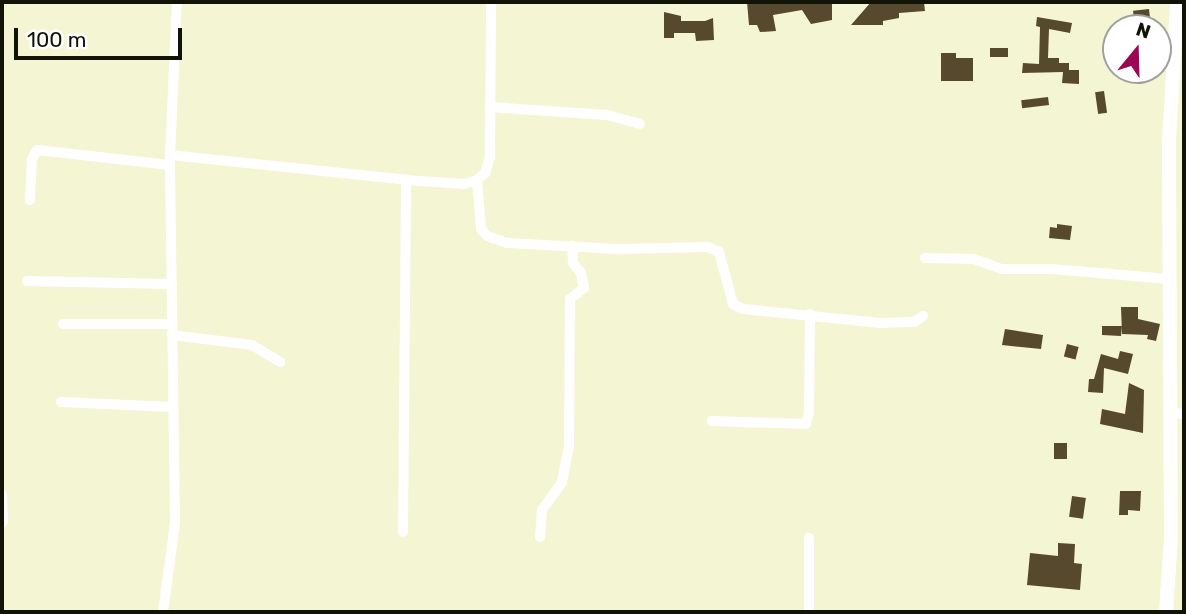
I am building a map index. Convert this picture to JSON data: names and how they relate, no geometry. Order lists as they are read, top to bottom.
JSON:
{
  "scale_bar": "100 m",
  "north": "top"
}
